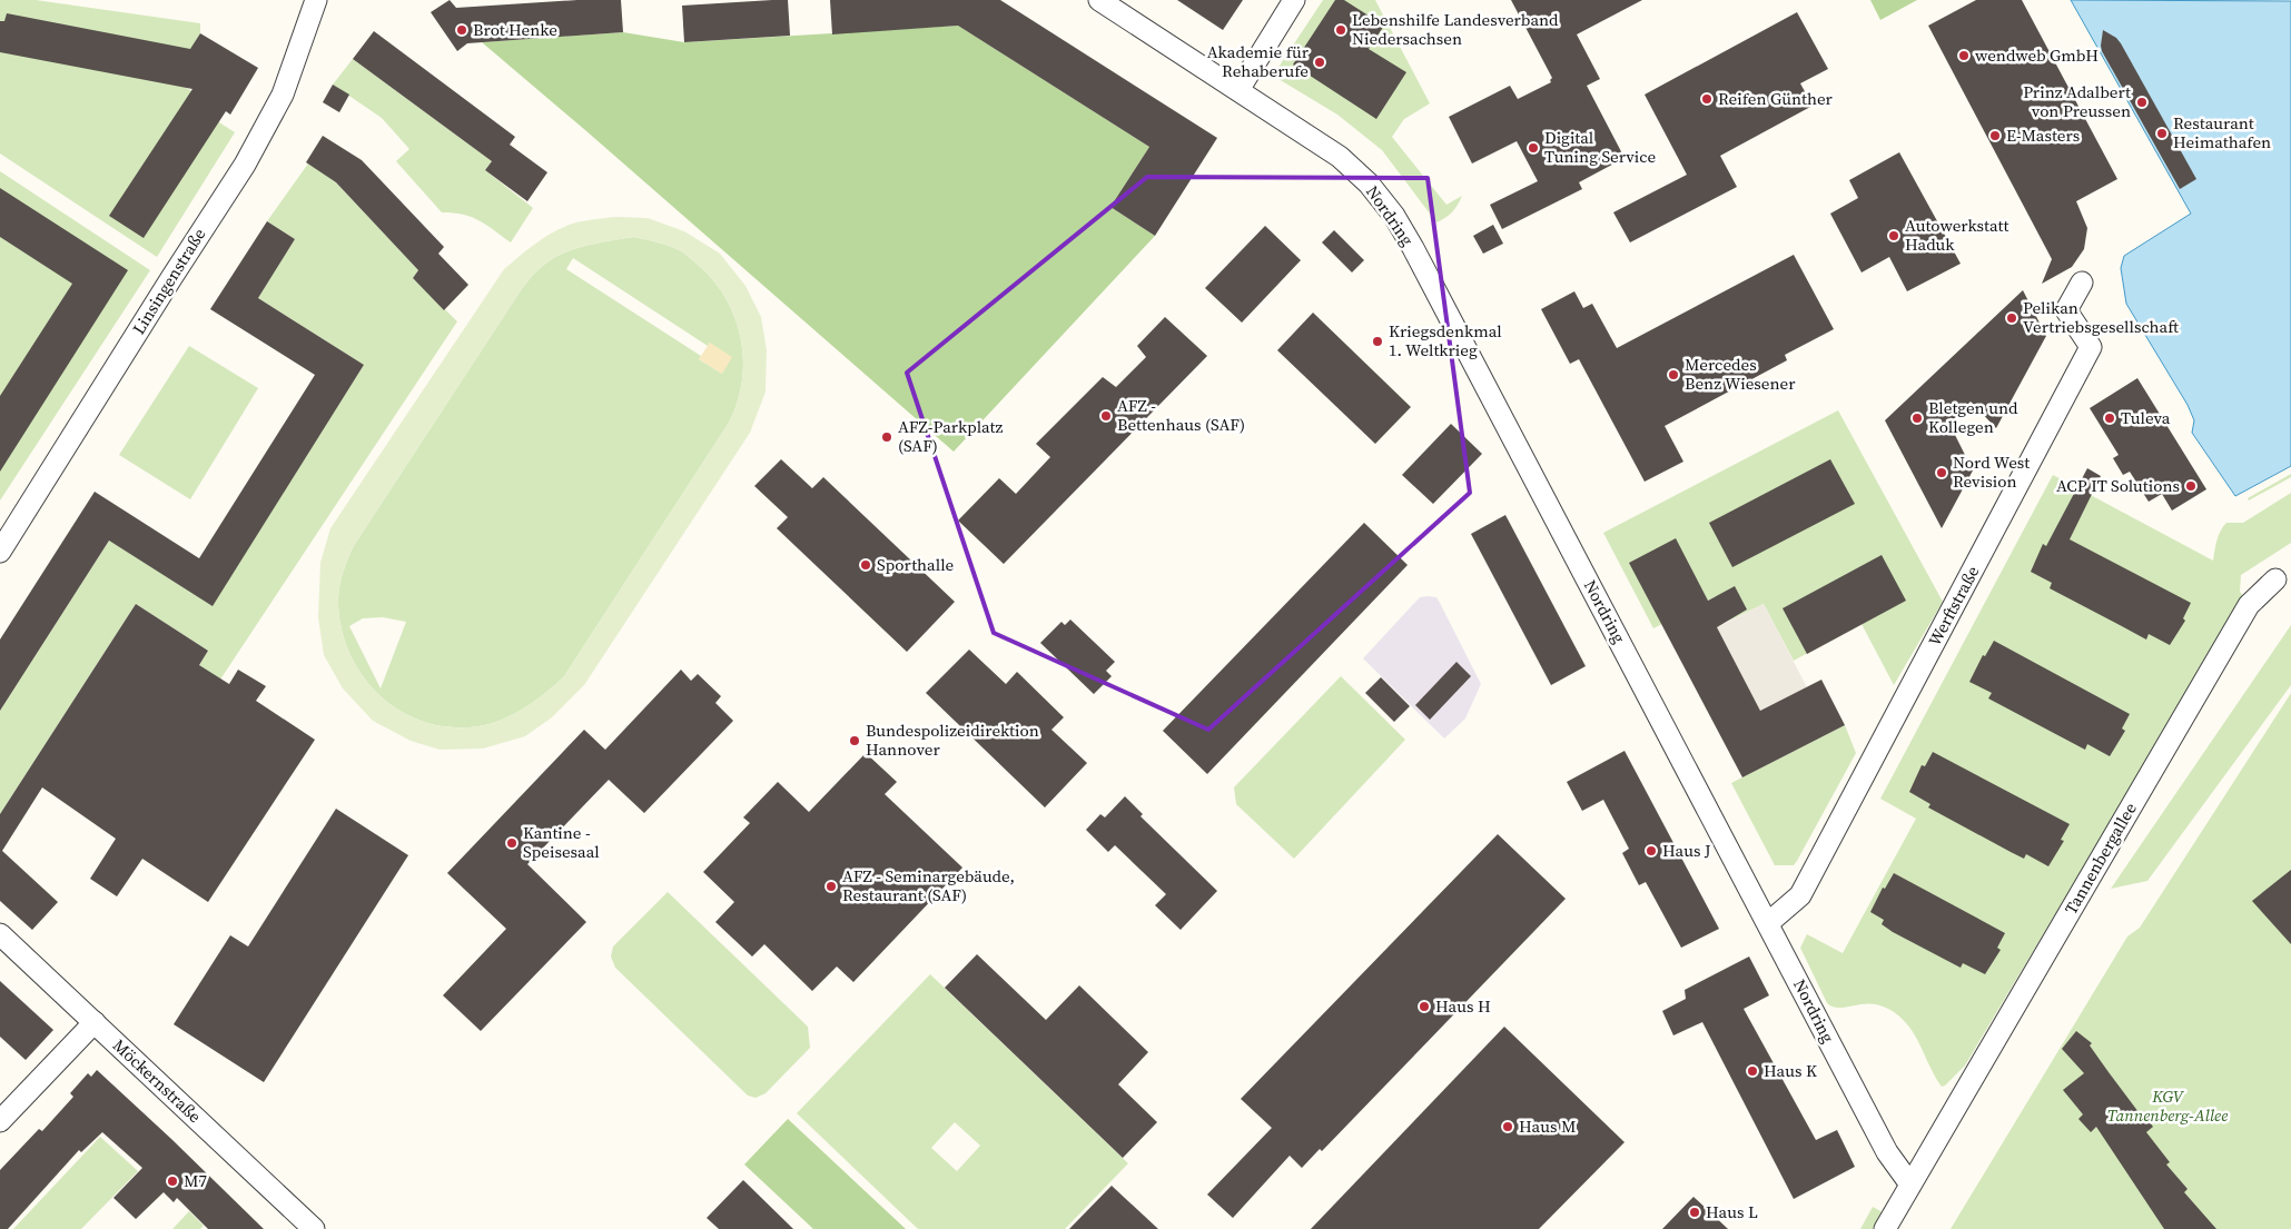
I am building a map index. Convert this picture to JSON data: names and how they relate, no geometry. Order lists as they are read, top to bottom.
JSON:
{
  "streets": {
    "street": [
      "Nordring",
      "Linsingenstraße",
      "Werftstraße",
      "Tannenbergallee",
      "Möckernstraße"
    ]
  },
  "crossings": [
    ["Nordring", "Werftstraße"],
    ["Nordring", "Tannenbergallee"]
  ],
  "parks": ["KGV Tannenberg-Allee"],
  "places": [
    "Brot Henke",
    "Lebenshilfe Landesverband Niedersachsen",
    "wendweb GmbH",
    "Akademie für Rehaberufe",
    "Reifen Günther",
    "Prinz Adalbert von Preussen",
    "Restaurant Heimathafen",
    "E-Masters",
    "Digital Tuning Service",
    "Autowerkstatt Haduk",
    "Pelikan Vertriebsgesellschaft",
    "Kriegsdenkmal 1. Weltkrieg",
    "Mercedes Benz Wiesener",
    "AFZ - Bettenhaus (SAF)",
    "Bletgen und Kollegen",
    "Tuleva",
    "AFZ-Parkplatz (SAF)",
    "Nord West Revision",
    "ACP IT Solutions",
    "Sporthalle",
    "Bundespolizeidirektion Hannover",
    "Kantine - Speisesaal",
    "Haus J",
    "AFZ - Seminargebäude, Restaurant (SAF)",
    "Haus H",
    "Haus K",
    "Haus M",
    "M7",
    "Haus L"
  ]
}
